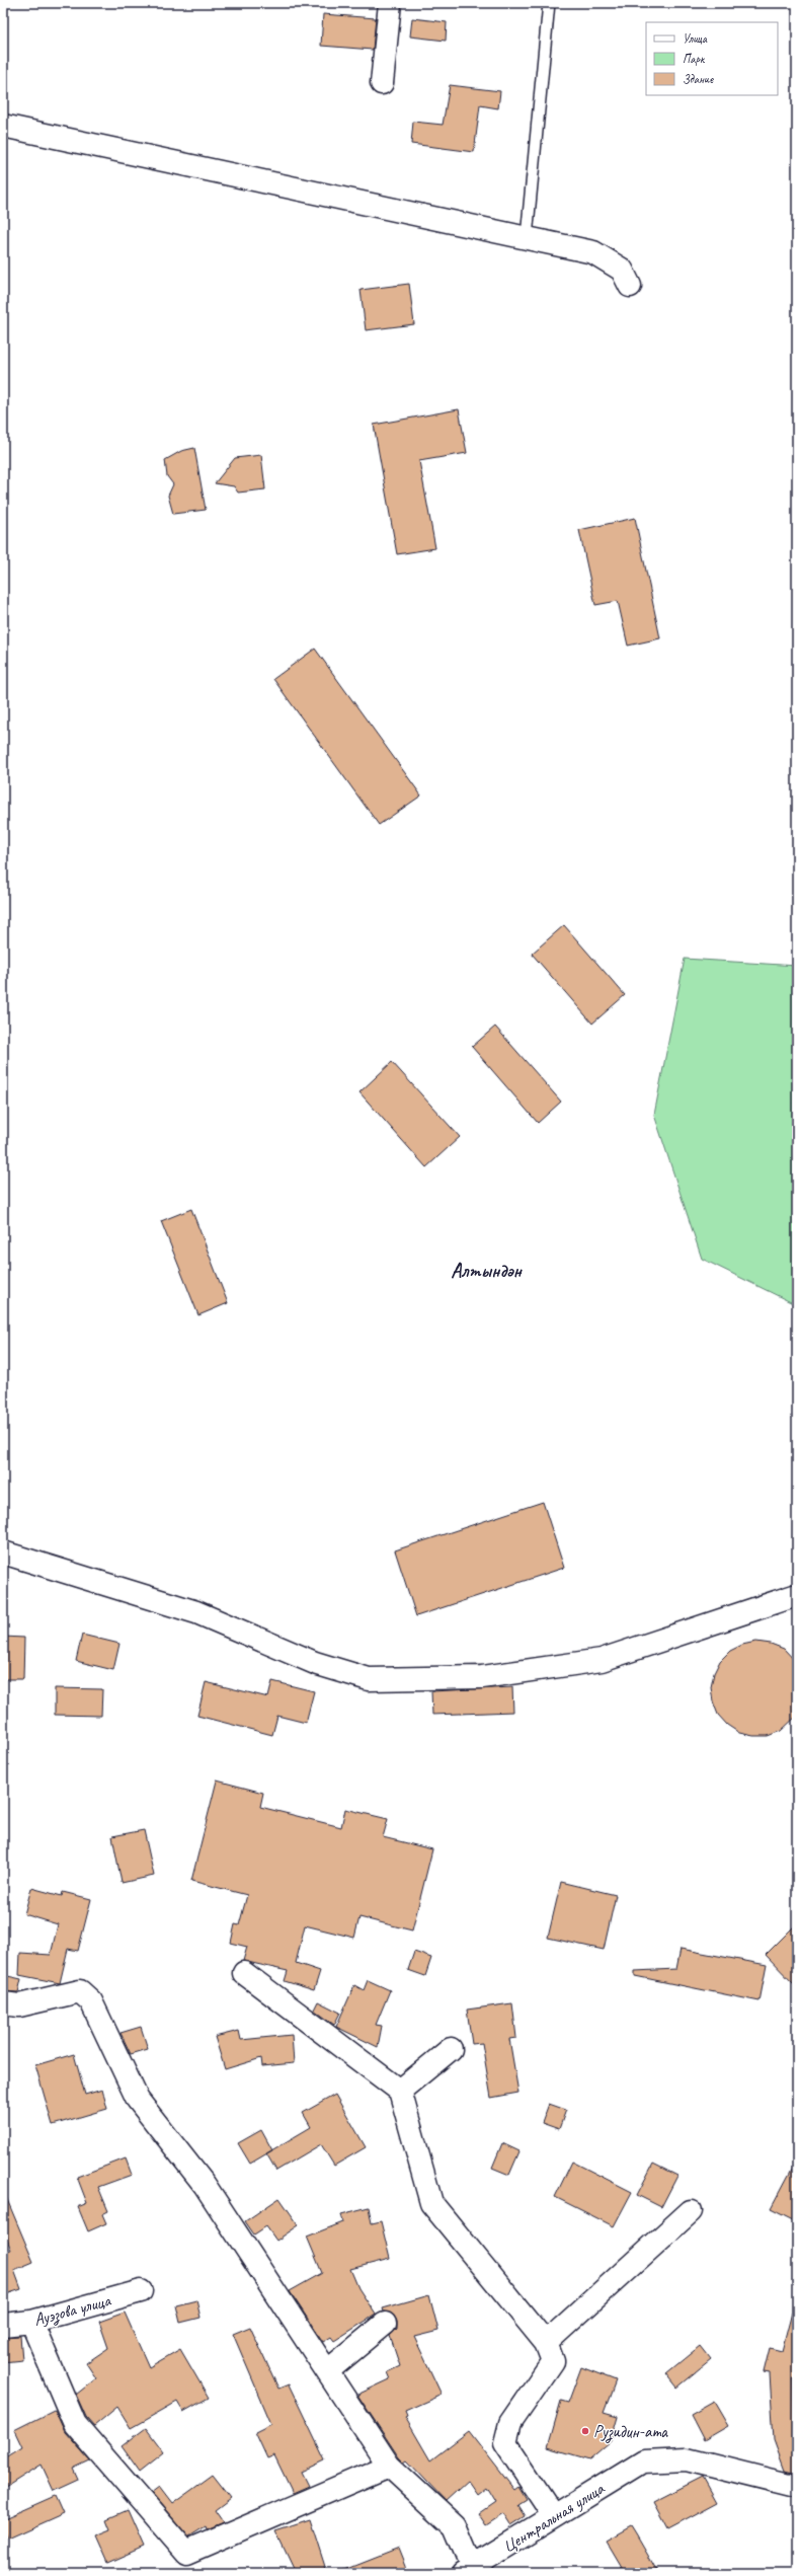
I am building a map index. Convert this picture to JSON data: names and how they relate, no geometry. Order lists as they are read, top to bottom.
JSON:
{
  "streets": {
    "street": ["Ауэзова улица", "Центральная улица"]
  },
  "districts": ["Алтындән"],
  "places": ["Рузидин-ата"],
  "legend": ["Улица", "Парк", "Здание"]
}
